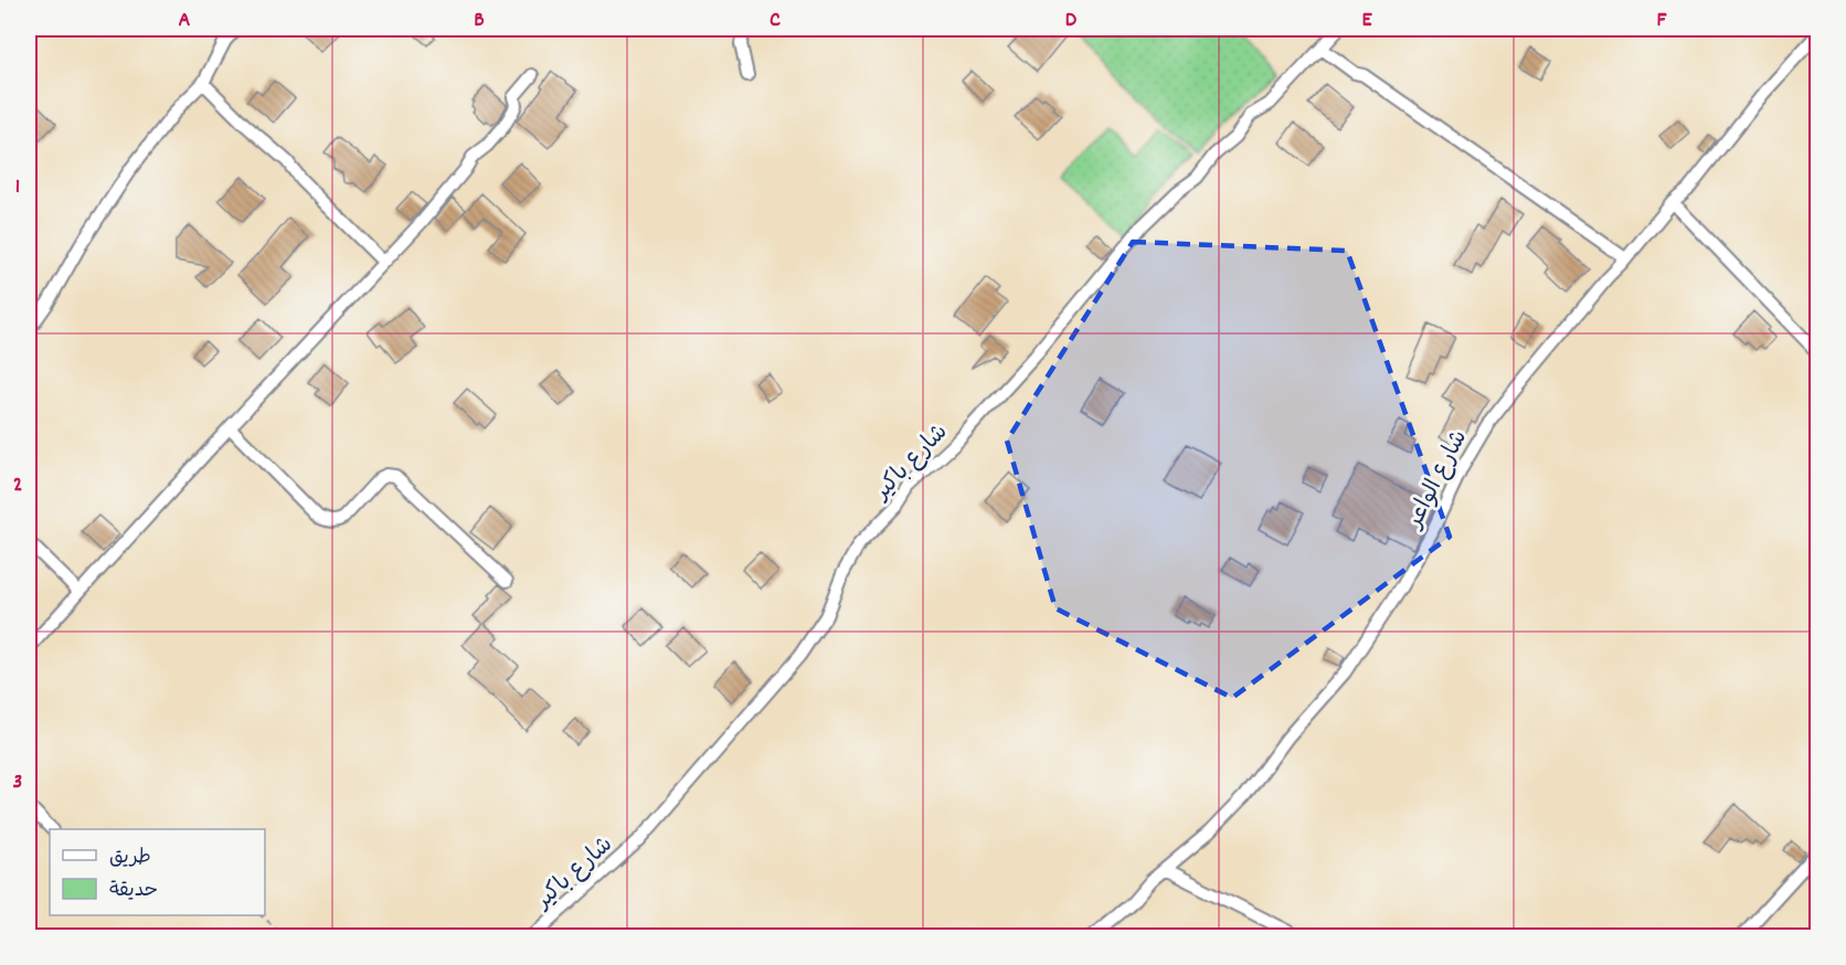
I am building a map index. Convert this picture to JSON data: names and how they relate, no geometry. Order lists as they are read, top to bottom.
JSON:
{
  "streets": {
    "street": ["شارع باكير", "شارع الواعر"]
  },
  "legend": ["طريق", "حديقة"],
  "grid": {
    "columns": [
      "A",
      "B",
      "C",
      "D",
      "E",
      "F"
    ],
    "rows": ["1", "2", "3"]
  }
}
